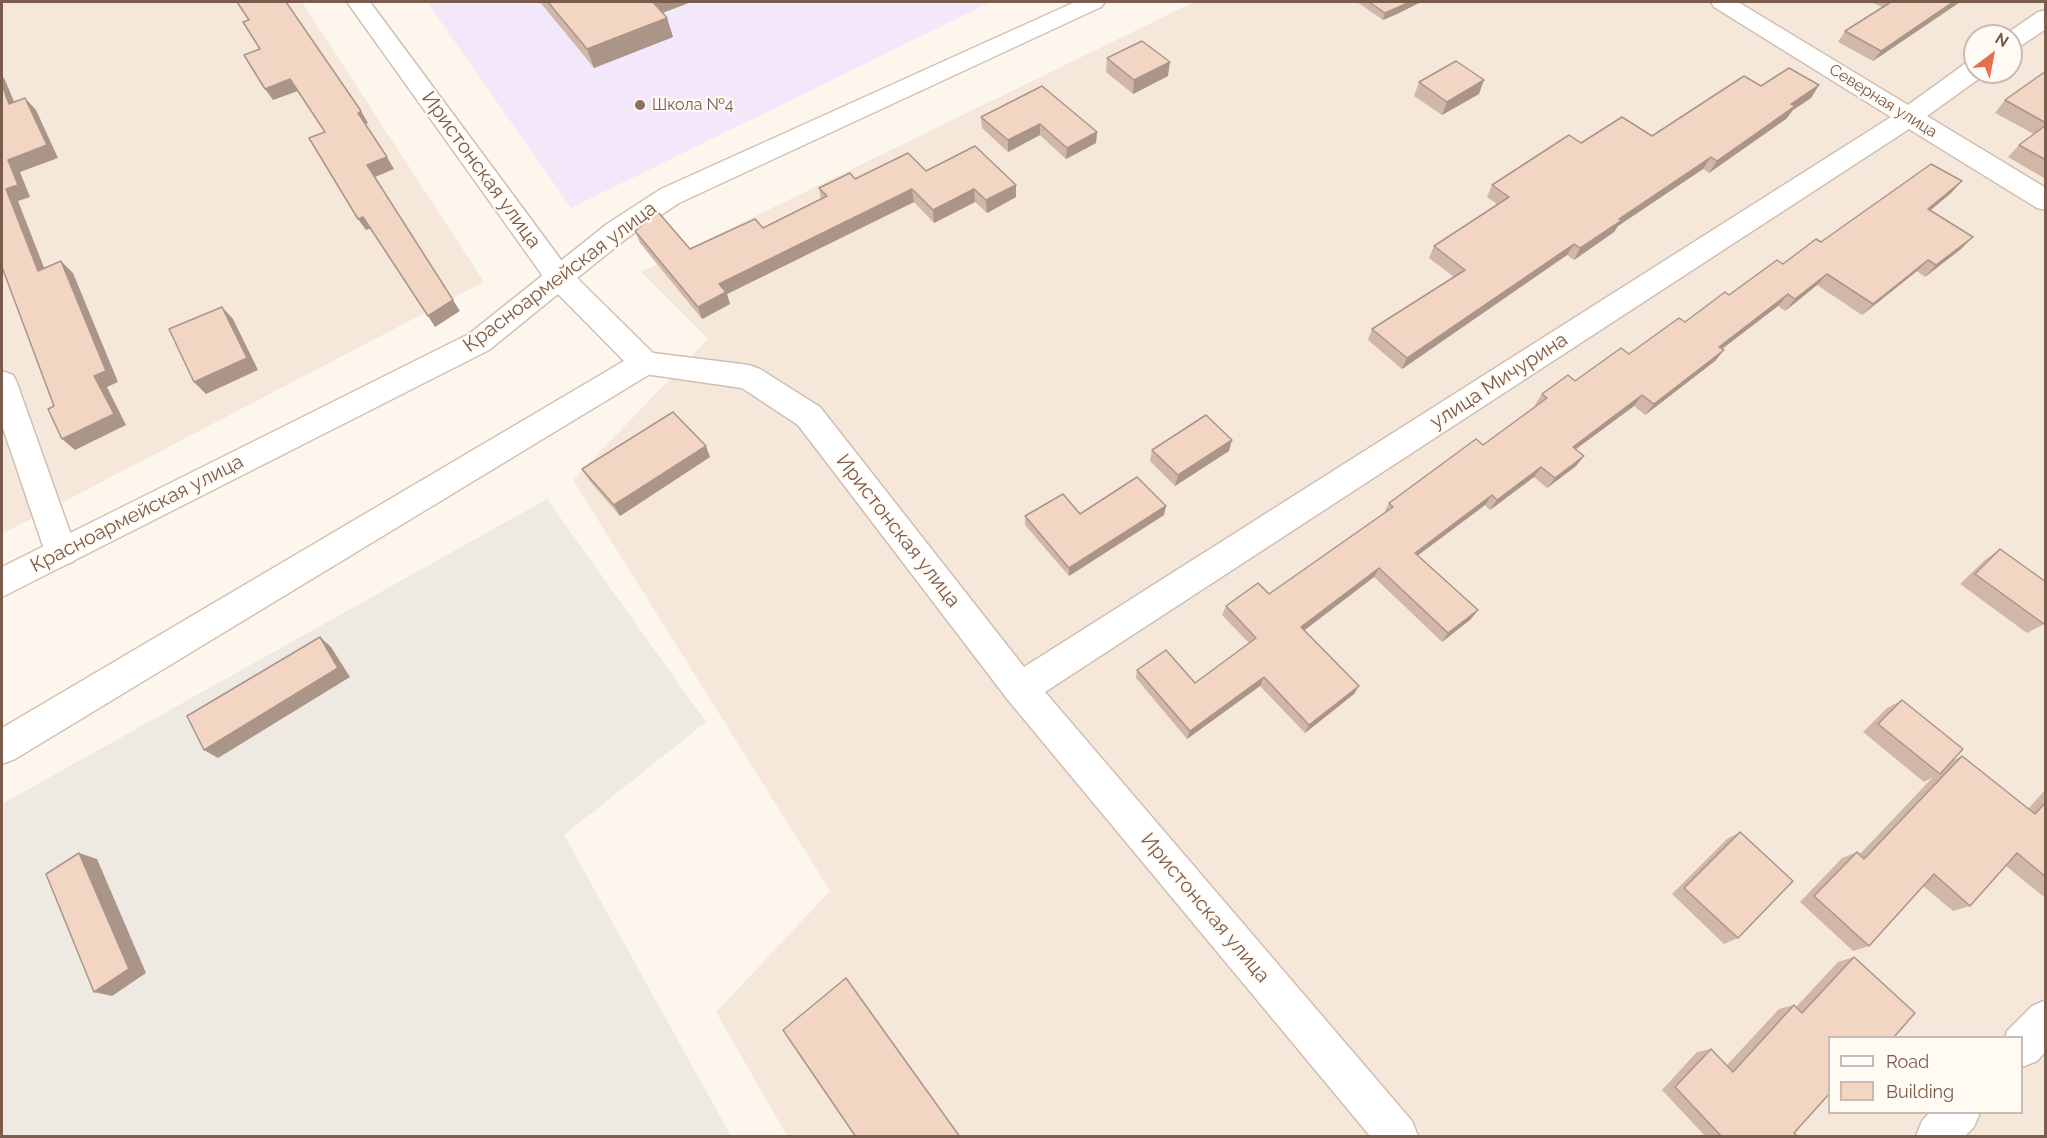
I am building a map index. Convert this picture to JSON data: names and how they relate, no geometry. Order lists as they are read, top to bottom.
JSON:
{
  "streets": {
    "street": [
      "Северная улица",
      "Иристонская улица",
      "Красноармейская улица",
      "улица Мичурина"
    ]
  },
  "crossings": [
    ["Северная улица", "улица Мичурина"],
    ["Иристонская улица", "Красноармейская улица"],
    ["Иристонская улица", "улица Мичурина"]
  ],
  "places": ["Школа №4"],
  "legend": ["Road", "Building"],
  "north": "top right"
}
